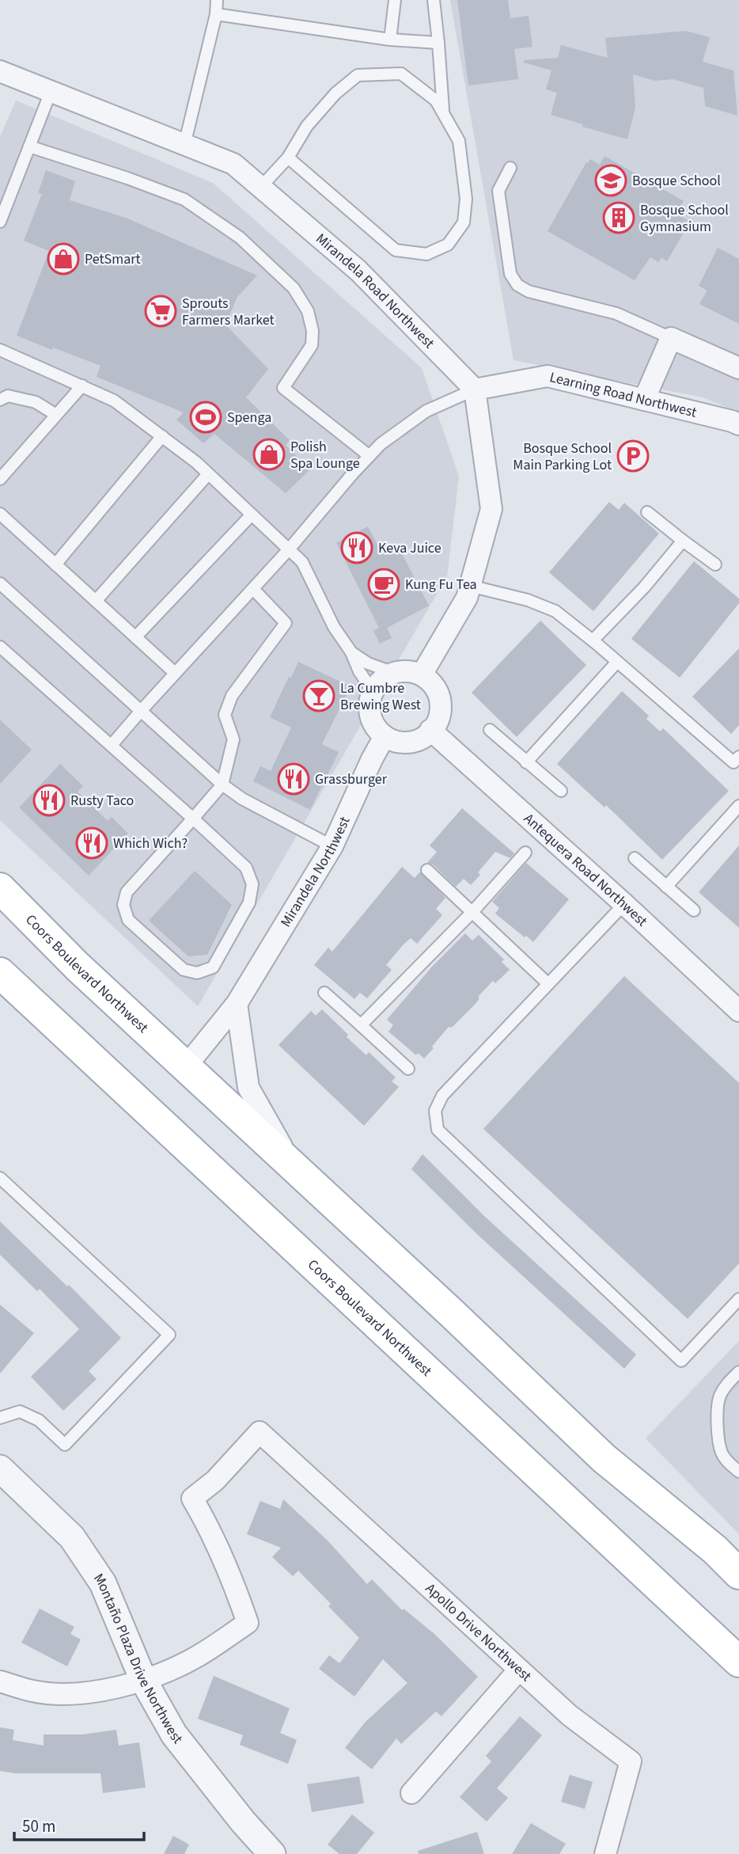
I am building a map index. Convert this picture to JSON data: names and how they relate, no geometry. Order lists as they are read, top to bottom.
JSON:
{
  "streets": {
    "main road": ["Coors Boulevard Northwest"],
    "street": [
      "Mirandela Road Northwest",
      "Learning Road Northwest",
      "Antequera Road Northwest",
      "Mirandela Northwest",
      "Apollo Drive Northwest",
      "Montaño Plaza Drive Northwest"
    ]
  },
  "crossings": [
    ["Mirandela Road Northwest", "Learning Road Northwest"],
    ["Antequera Road Northwest", "Mirandela Northwest"],
    ["Mirandela Northwest", "Coors Boulevard Northwest"],
    ["Apollo Drive Northwest", "Montaño Plaza Drive Northwest"]
  ],
  "places": {
    "school or university": ["Bosque School"],
    "building": ["Bosque School Gymnasium"],
    "shop": ["PetSmart", "Polish Spa Lounge"],
    "supermarket": ["Sprouts Farmers Market"],
    "sports": ["Spenga"],
    "parking": ["Bosque School Main Parking Lot"],
    "restaurant": [
      "Keva Juice",
      "Grassburger",
      "Rusty Taco",
      "Which Wich?"
    ],
    "cafe": ["Kung Fu Tea"],
    "bar": ["La Cumbre Brewing West"]
  },
  "scale_bar": "50 m"
}
